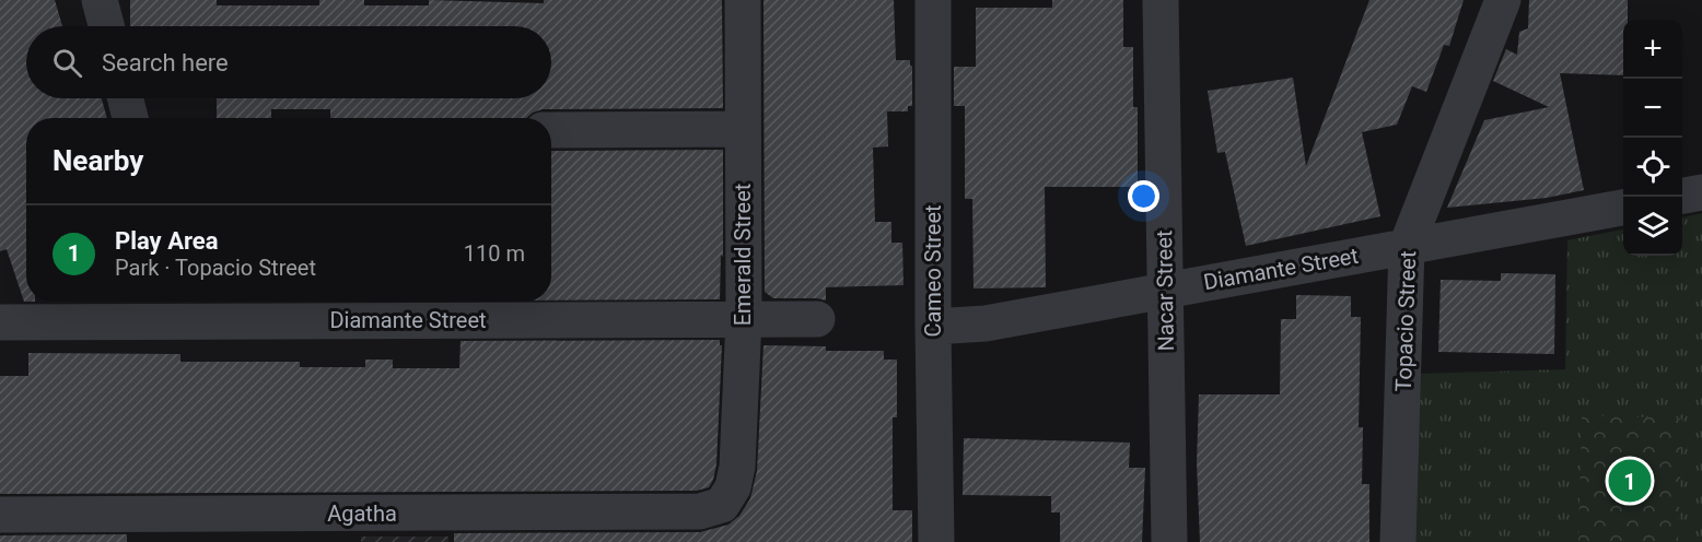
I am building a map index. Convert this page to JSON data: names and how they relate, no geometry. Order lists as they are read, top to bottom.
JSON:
{
  "streets": {
    "street": [
      "Emerald Street",
      "Diamante Street",
      "Cameo Street",
      "Nacar Street",
      "Topacio Street",
      "Agatha"
    ]
  },
  "crossings": [
    ["Emerald Street", "Diamante Street"],
    ["Emerald Street", "Agatha"],
    ["Diamante Street", "Cameo Street"],
    ["Diamante Street", "Nacar Street"],
    ["Diamante Street", "Topacio Street"]
  ],
  "page": {
    "map_buttons": ["+", "−"],
    "search": "Search here",
    "heading": "Nearby",
    "list": [
      {
        "mark": "1",
        "name": "Play Area",
        "note": "Park · Topacio Street",
        "value": "110 m"
      }
    ],
    "pins": "1"
  }
}
